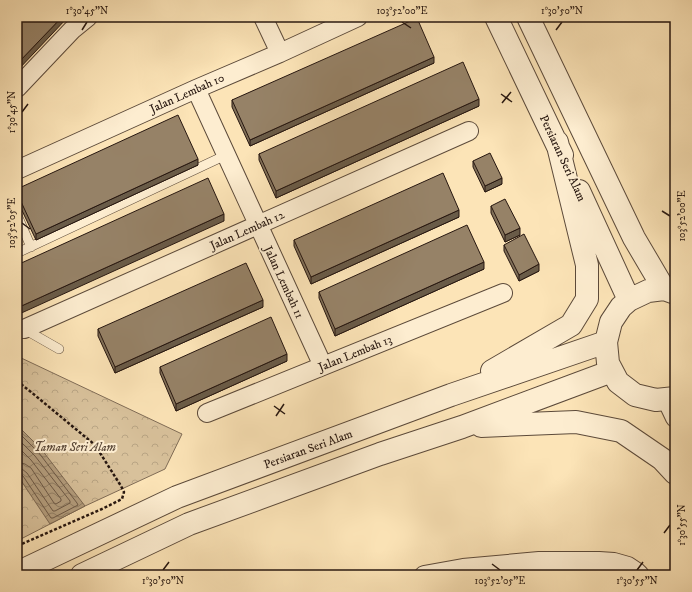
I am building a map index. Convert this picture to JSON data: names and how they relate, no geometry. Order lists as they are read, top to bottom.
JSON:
{
  "streets": {
    "street": [
      "Jalan Lembah 10",
      "Persiaran Seri Alam",
      "Jalan Lembah 12",
      "Jalan Lembah 11",
      "Jalan Lembah 13"
    ]
  },
  "crossings": [
    ["Jalan Lembah 10", "Jalan Lembah 11"],
    ["Jalan Lembah 12", "Jalan Lembah 11"],
    ["Jalan Lembah 11", "Jalan Lembah 13"]
  ],
  "parks": ["Taman Seri Alam"],
  "coordinates": [
    "1°30'45\"N",
    "103°52'00\"E",
    "1°30'50\"N",
    "103°52'05\"E",
    "1°30'55\"N"
  ]
}
